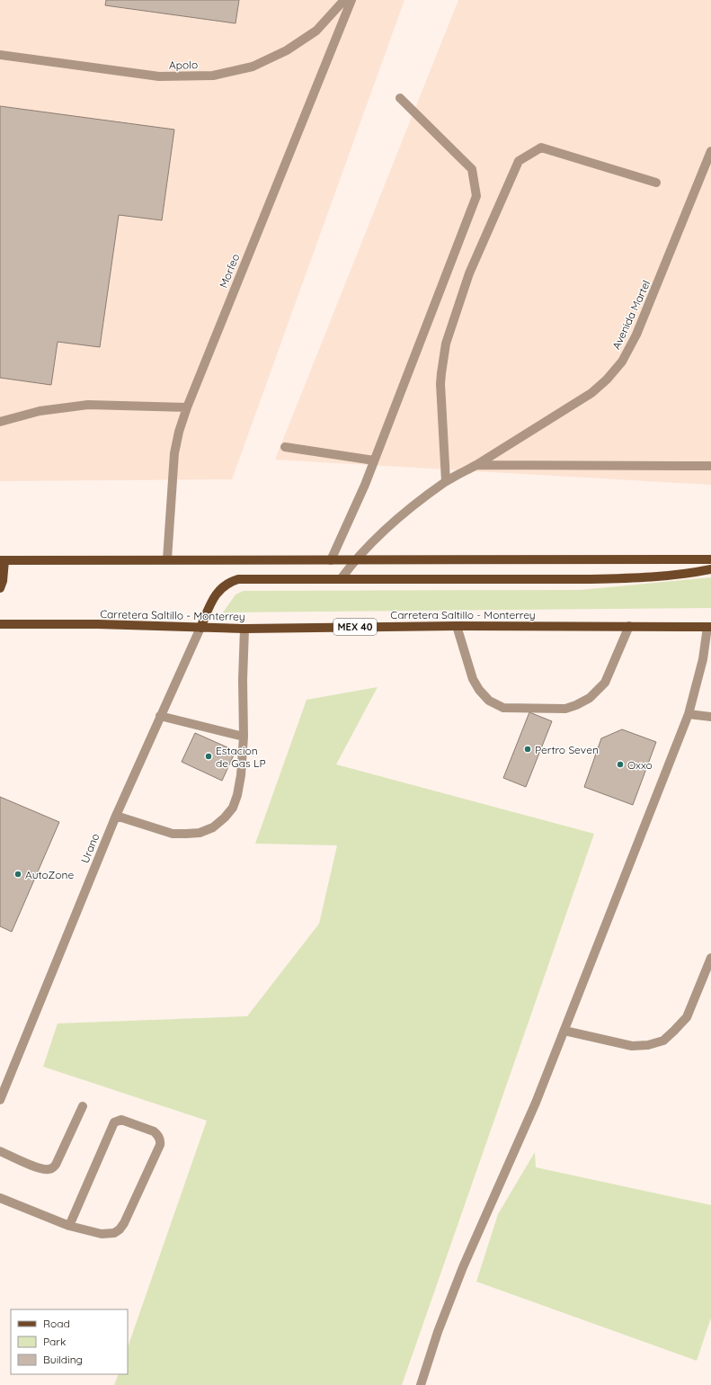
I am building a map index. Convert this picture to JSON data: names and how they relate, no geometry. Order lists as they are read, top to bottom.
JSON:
{
  "streets": {
    "main road": ["Carretera Saltillo - Monterrey", "MEX 40"],
    "street": [
      "Apolo",
      "Morfeo",
      "Avenida Martel",
      "Urano"
    ]
  },
  "crossings": [
    ["Carretera Saltillo - Monterrey", "Urano"]
  ],
  "places": [
    "Pertro Seven",
    "Estacion de Gas LP",
    "Oxxo",
    "AutoZone"
  ],
  "legend": ["Road", "Park", "Building"]
}
